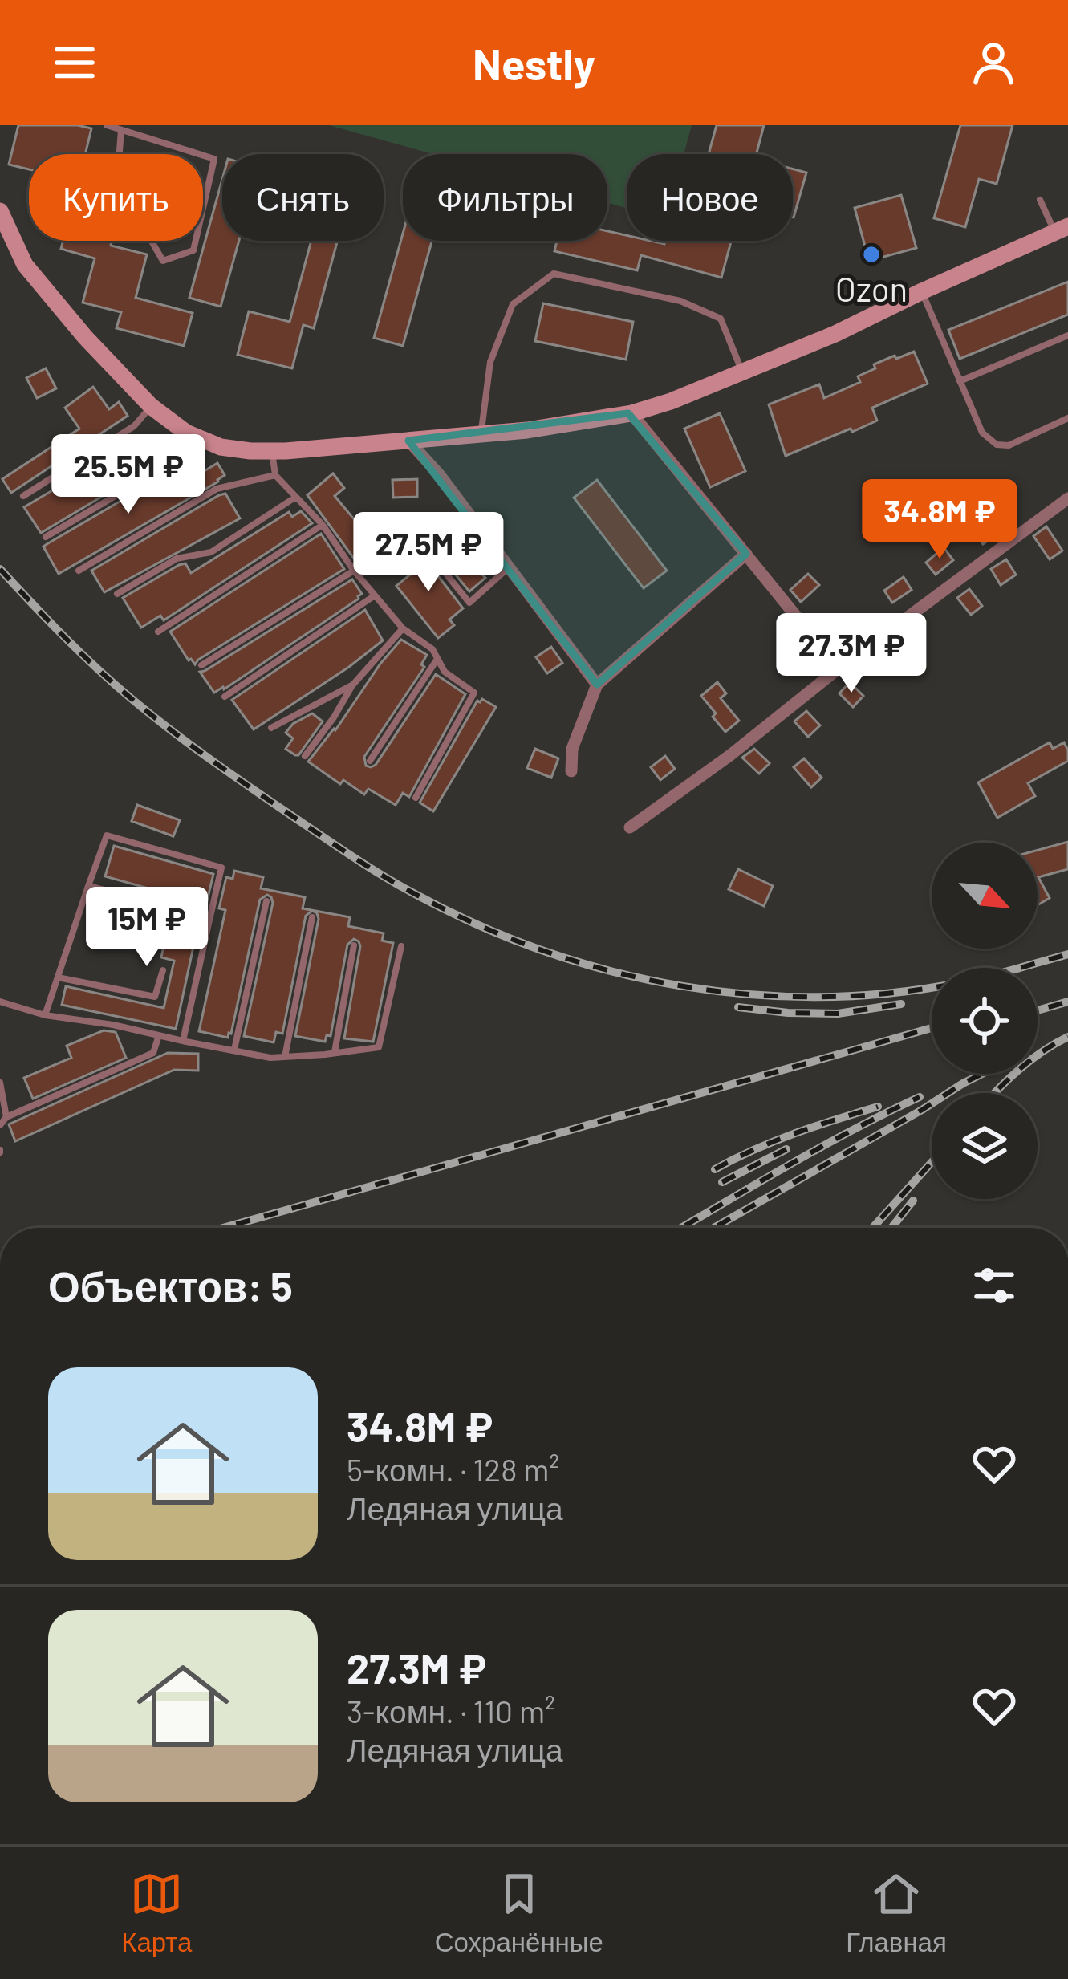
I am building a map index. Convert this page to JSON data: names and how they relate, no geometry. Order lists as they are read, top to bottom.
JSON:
{
  "places": ["Ozon"],
  "north": "bottom right",
  "page": {
    "header": "Nestly",
    "chip": [
      "Купить",
      "Снять",
      "Фильтры",
      "Новое"
    ],
    "price": [
      "25.5M ₽",
      "34.8M ₽",
      "27.5M ₽",
      "27.3M ₽",
      "15M ₽"
    ],
    "heading": "Объектов: 5",
    "list": [
      {
        "name": "34.8M ₽",
        "note": "5-комн. · 128 m² · Ледяная улица"
      },
      {
        "name": "27.3M ₽",
        "note": "3-комн. · 110 m² · Ледяная улица"
      }
    ],
    "tabs": ["Карта", "Сохранённые", "Главная"]
  }
}
